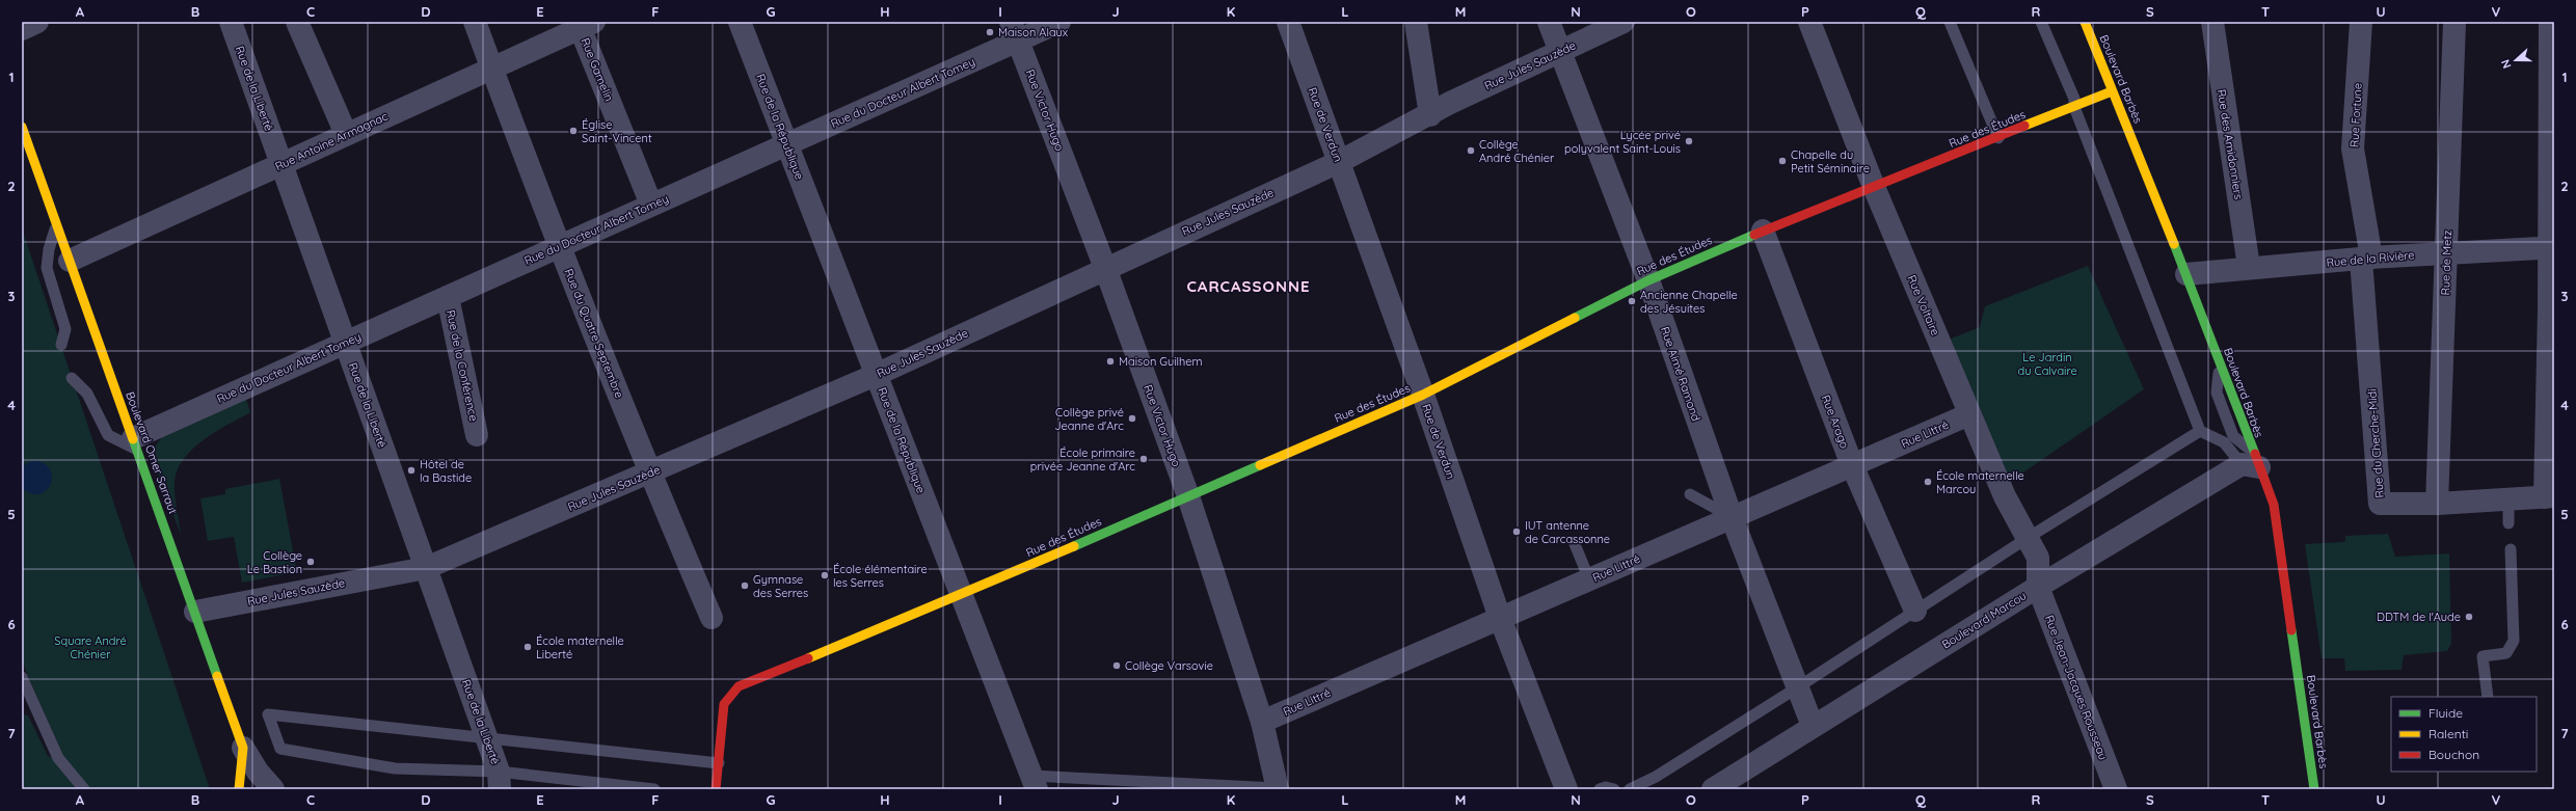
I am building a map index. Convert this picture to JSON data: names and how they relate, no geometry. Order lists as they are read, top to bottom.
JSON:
{
  "streets": {
    "street": [
      "Rue Jules Sauzède",
      "Rue Gamelin",
      "Boulevard Barbès",
      "Rue de la Liberté",
      "Rue du Docteur Albert Tomey",
      "Rue Victor Hugo",
      "Rue Fortune",
      "Rue de Verdun",
      "Rue de la République",
      "Rue des Études",
      "Rue Antoine Armagnac",
      "Rue des Amidonniers",
      "Rue de la Rivière",
      "Rue de Metz",
      "Rue Voltaire",
      "Rue du Quatre Septembre",
      "Rue de la Conférence",
      "Rue Aimé Ramond",
      "Rue Arago",
      "Rue Littré",
      "Rue du Cherche-Midi",
      "Boulevard Omer Sarraut",
      "Boulevard Marcou",
      "Rue Jean-Jacques Rousseau"
    ]
  },
  "crossings": [
    ["Rue Jules Sauzède", "Rue de la Liberté"],
    ["Rue Jules Sauzède", "Rue Victor Hugo"],
    ["Rue Jules Sauzède", "Rue de Verdun"],
    ["Rue Jules Sauzède", "Rue de la République"],
    ["Rue Jules Sauzède", "Rue du Quatre Septembre"],
    ["Rue Jules Sauzède", "Rue Aimé Ramond"],
    ["Rue Jules Sauzède", "Boulevard Omer Sarraut"],
    ["Rue Gamelin", "Rue du Docteur Albert Tomey"],
    ["Rue Gamelin", "Rue Antoine Armagnac"],
    ["Boulevard Barbès", "Rue des Études"],
    ["Boulevard Barbès", "Rue de la Rivière"],
    ["Boulevard Barbès", "Boulevard Marcou"],
    ["Rue de la Liberté", "Rue du Docteur Albert Tomey"],
    ["Rue de la Liberté", "Rue Antoine Armagnac"],
    ["Rue du Docteur Albert Tomey", "Rue Victor Hugo"],
    ["Rue du Docteur Albert Tomey", "Rue de la République"],
    ["Rue du Docteur Albert Tomey", "Rue du Quatre Septembre"],
    ["Rue du Docteur Albert Tomey", "Rue de la Conférence"],
    ["Rue du Docteur Albert Tomey", "Boulevard Omer Sarraut"],
    ["Rue Victor Hugo", "Rue des Études"],
    ["Rue Victor Hugo", "Rue Littré"],
    ["Rue Fortune", "Rue de la Rivière"],
    ["Rue Fortune", "Rue du Cherche-Midi"],
    ["Rue de Verdun", "Rue des Études"],
    ["Rue de Verdun", "Rue Littré"],
    ["Rue de la République", "Rue des Études"],
    ["Rue des Études", "Rue Voltaire"],
    ["Rue des Études", "Rue Aimé Ramond"],
    ["Rue des Études", "Rue Arago"],
    ["Rue Antoine Armagnac", "Rue du Quatre Septembre"],
    ["Rue Antoine Armagnac", "Boulevard Omer Sarraut"],
    ["Rue des Amidonniers", "Rue de la Rivière"],
    ["Rue de la Rivière", "Rue de Metz"],
    ["Rue de la Rivière", "Rue du Cherche-Midi"],
    ["Rue de Metz", "Rue du Cherche-Midi"],
    ["Rue Voltaire", "Rue Littré"],
    ["Rue Voltaire", "Boulevard Marcou"],
    ["Rue Voltaire", "Rue Jean-Jacques Rousseau"],
    ["Rue Aimé Ramond", "Rue Littré"],
    ["Rue Aimé Ramond", "Boulevard Marcou"],
    ["Rue Arago", "Rue Littré"],
    ["Boulevard Marcou", "Rue Jean-Jacques Rousseau"]
  ],
  "districts": ["CARCASSONNE"],
  "parks": ["Le Jardin du Calvaire", "Square André Chénier"],
  "places": [
    "Maison Alaux",
    "Église Saint-Vincent",
    "Lycée privé polyvalent Saint-Louis",
    "Collège André Chénier",
    "Chapelle du Petit Séminaire",
    "Ancienne Chapelle des Jésuites",
    "Maison Guilhem",
    "Collège privé Jeanne d'Arc",
    "École primaire privée Jeanne d'Arc",
    "Hôtel de la Bastide",
    "École maternelle Marcou",
    "IUT antenne de Carcassonne",
    "Collège Le Bastion",
    "École élémentaire les Serres",
    "Gymnase des Serres",
    "DDTM de l'Aude",
    "École maternelle Liberté",
    "Collège Varsovie"
  ],
  "legend": ["Fluide", "Ralenti", "Bouchon"],
  "north": "left",
  "grid": {
    "columns": [
      "A",
      "B",
      "C",
      "D",
      "E",
      "F",
      "G",
      "H",
      "I",
      "J",
      "K",
      "L",
      "M",
      "N",
      "O",
      "P",
      "Q",
      "R",
      "S",
      "T",
      "U",
      "V"
    ],
    "rows": [
      "1",
      "2",
      "3",
      "4",
      "5",
      "6",
      "7"
    ]
  }
}
